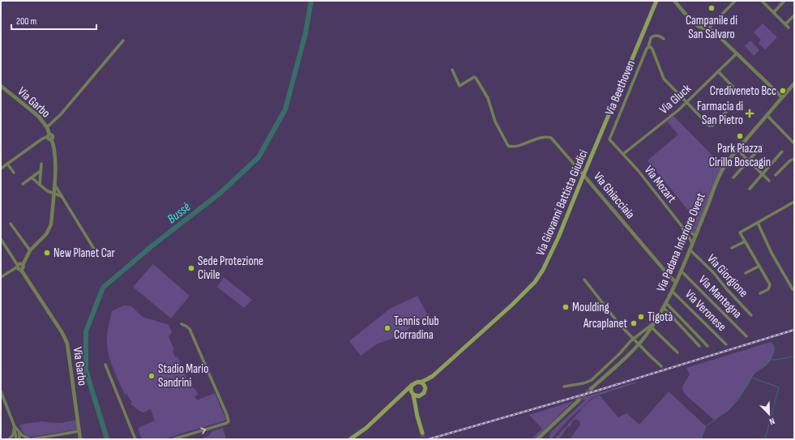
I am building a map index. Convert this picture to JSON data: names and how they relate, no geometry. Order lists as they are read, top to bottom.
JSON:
{
  "streets": {
    "main road": ["Via Giovanni Battista Giudici"],
    "street": [
      "Via Beethoven",
      "Via Gluck",
      "Via Garbo",
      "Via Mozart",
      "Via Ghiacciaia",
      "Via Padana Inferiore Ovest",
      "Via Giorgione",
      "Via Mantegna",
      "Via Veronese"
    ]
  },
  "crossings": [
    ["Via Beethoven", "Via Gluck"],
    ["Via Beethoven", "Via Mozart"],
    ["Via Gluck", "Via Mozart"],
    ["Via Mozart", "Via Padana Inferiore Ovest"],
    ["Via Ghiacciaia", "Via Giovanni Battista Giudici"],
    ["Via Ghiacciaia", "Via Padana Inferiore Ovest"],
    ["Via Padana Inferiore Ovest", "Via Giorgione"],
    ["Via Padana Inferiore Ovest", "Via Mantegna"],
    ["Via Padana Inferiore Ovest", "Via Veronese"]
  ],
  "water": ["Bussè"],
  "places": {
    "other": [
      "Campanile di San Salvaro",
      "Crediveneto Bcc",
      "Park Piazza Cirillo Boscagin",
      "New Planet Car",
      "Sede Protezione Civile",
      "Moulding",
      "Tigotà",
      "Arcaplanet",
      "Tennis club Corradina",
      "Stadio Mario Sandrini"
    ],
    "health": ["Farmacia di San Pietro"]
  },
  "scale_bar": "200 m",
  "north": "bottom right"
}
